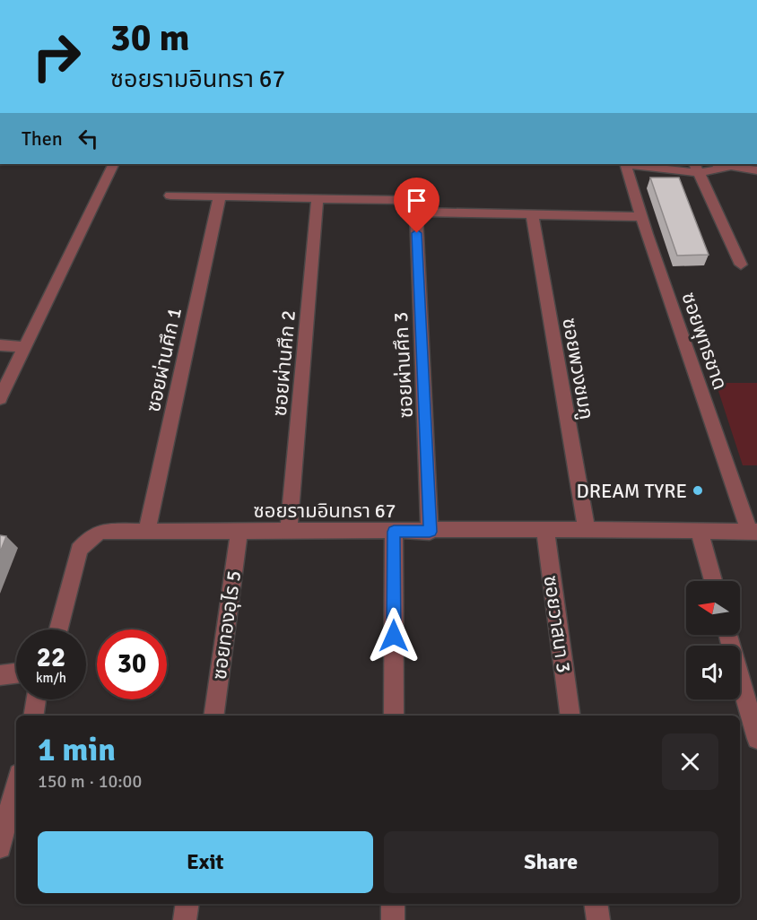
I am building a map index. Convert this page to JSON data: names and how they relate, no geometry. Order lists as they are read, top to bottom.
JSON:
{
  "streets": {
    "street": [
      "ซอยพุทธชาด",
      "ซอยผ่านศึก 1",
      "ซอยผ่านศึก 2",
      "ซอยผ่านศึก 3",
      "ซอยพวงชมภู",
      "ซอยรามอินทรา 67",
      "ซอยวาสนา 3",
      "ซอยทองอุไร 5"
    ]
  },
  "crossings": [
    ["ซอยพุทธชาด", "ซอยรามอินทรา 67"],
    ["ซอยผ่านศึก 1", "ซอยรามอินทรา 67"],
    ["ซอยผ่านศึก 2", "ซอยรามอินทรา 67"],
    ["ซอยผ่านศึก 3", "ซอยรามอินทรา 67"],
    ["ซอยพวงชมภู", "ซอยรามอินทรา 67"],
    ["ซอยรามอินทรา 67", "ซอยวาสนา 3"],
    ["ซอยรามอินทรา 67", "ซอยทองอุไร 5"]
  ],
  "places": ["DREAM TYRE"],
  "north": "left",
  "page": {
    "turn": ["30 m", "ซอยรามอินทรา 67"],
    "then": "Then",
    "speed": "22 km/h",
    "limit": "30",
    "heading": ["1 min", "150 m · 10:00"],
    "buttons": ["Exit", "Share"]
  }
}
